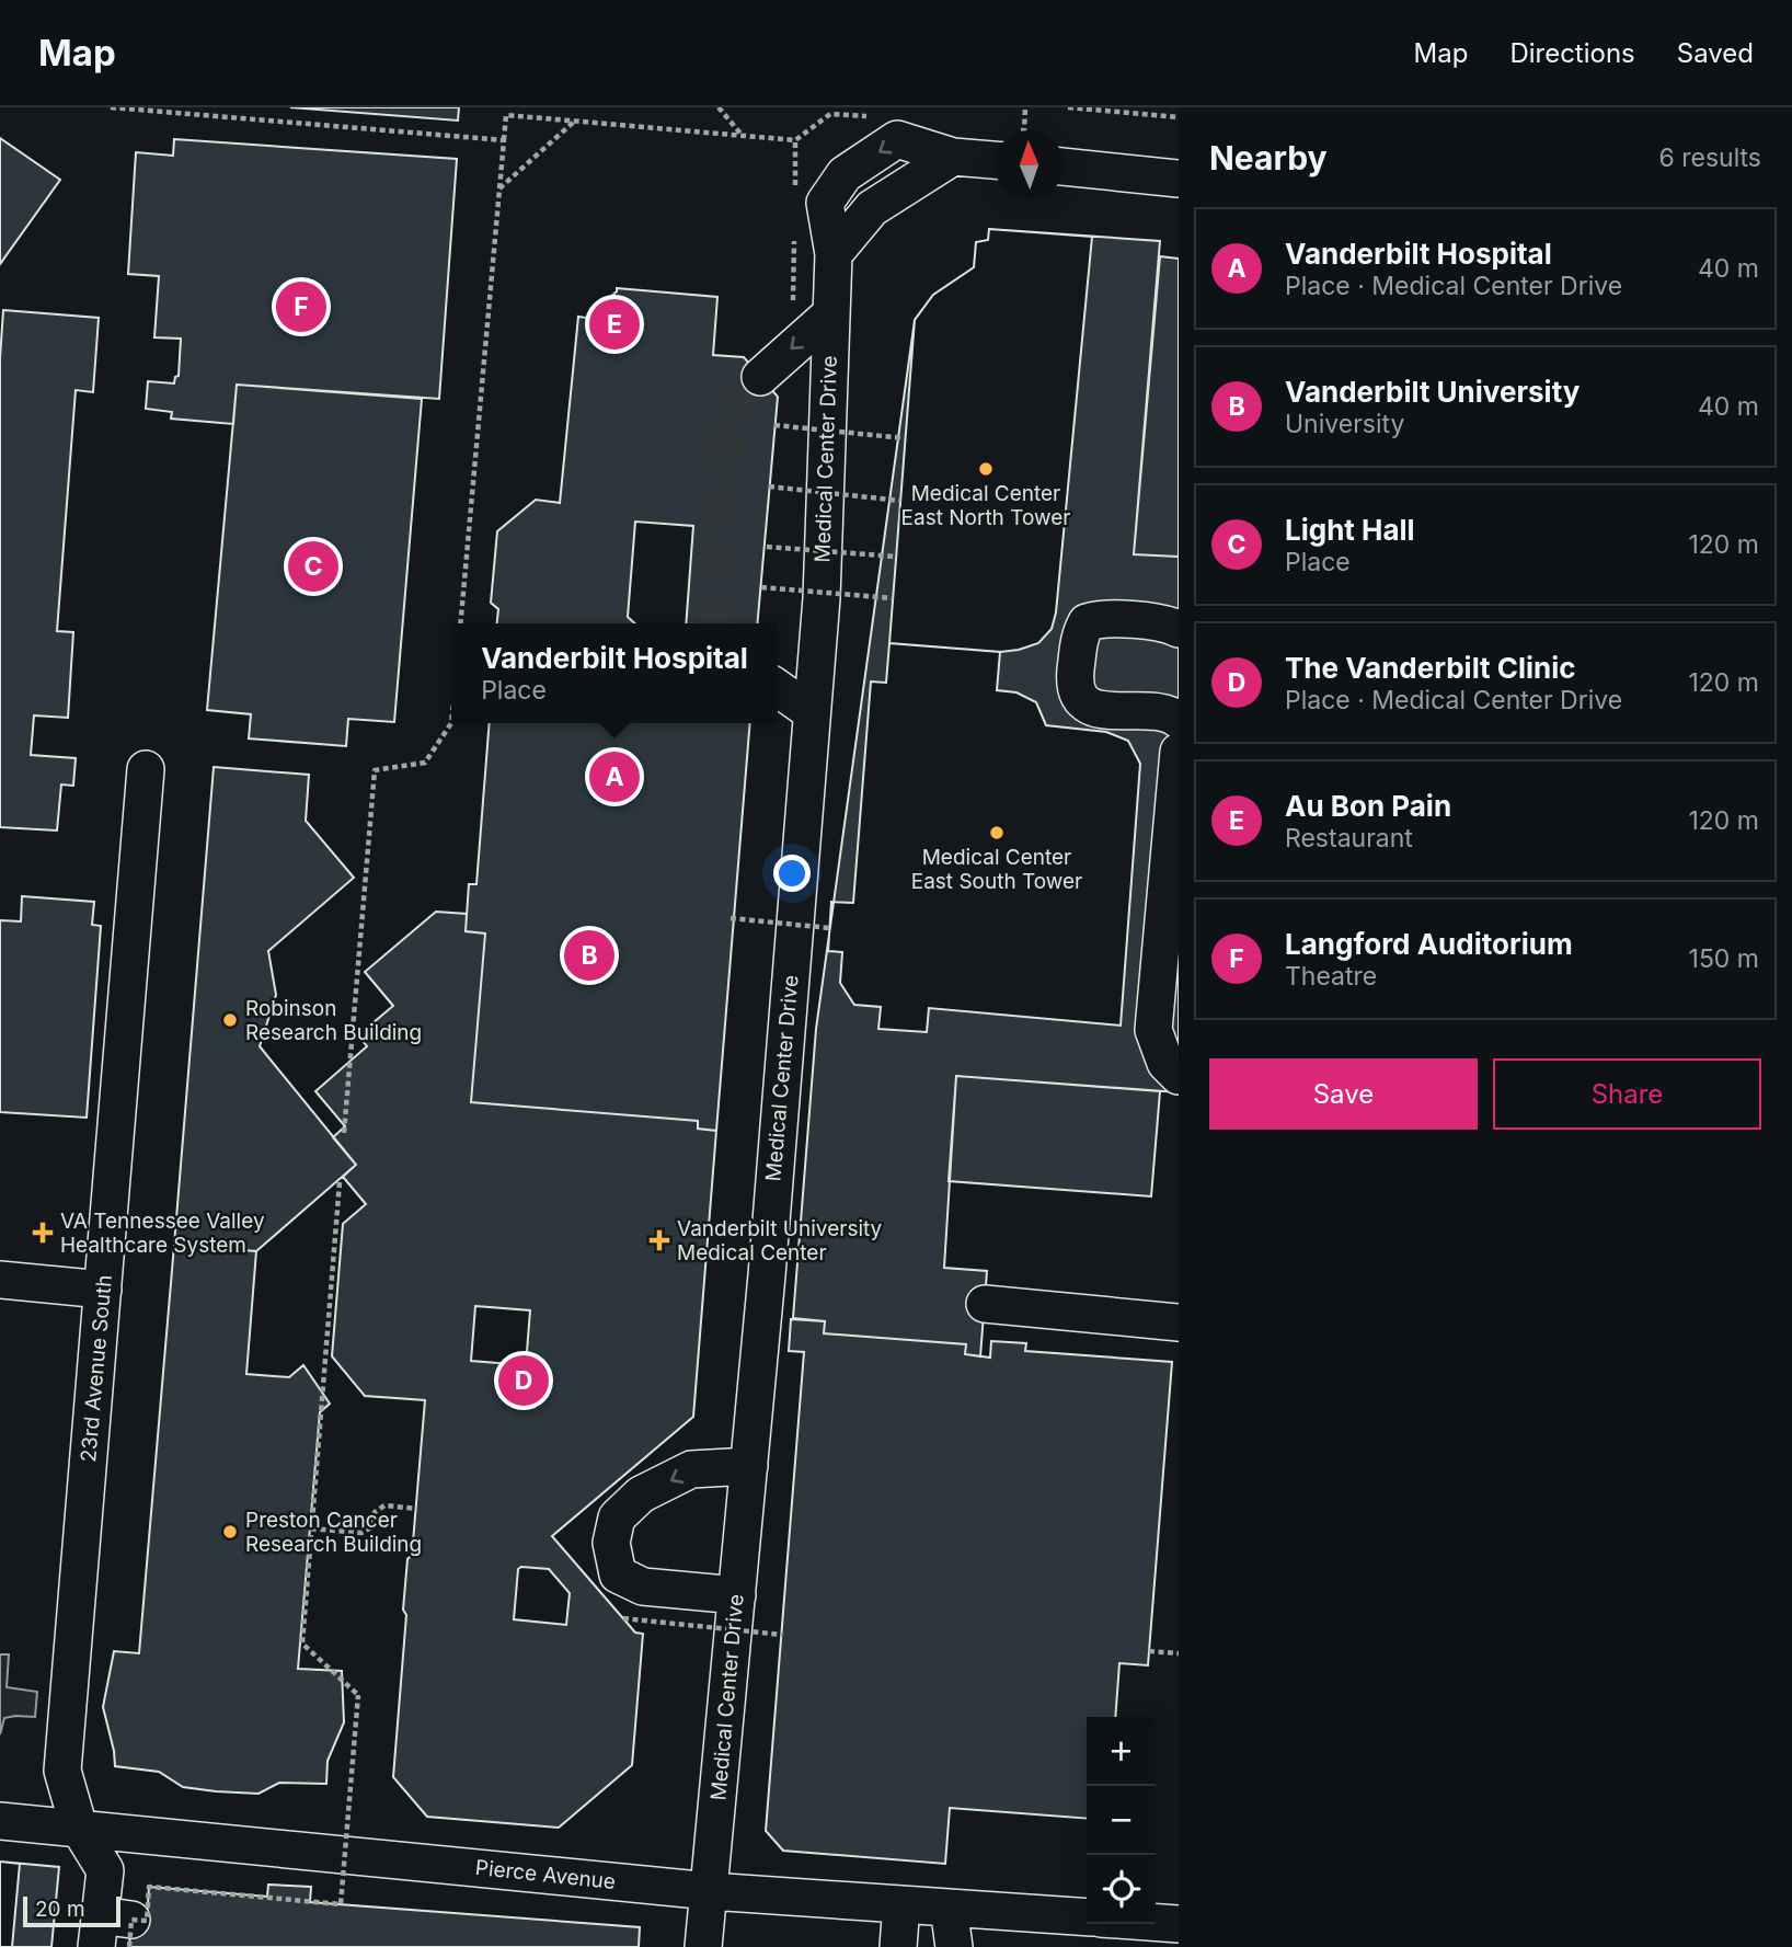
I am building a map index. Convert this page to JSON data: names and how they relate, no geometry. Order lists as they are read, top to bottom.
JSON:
{
  "streets": {
    "street": ["Medical Center Drive", "23rd Avenue South", "Pierce Avenue"]
  },
  "crossings": [
    ["Medical Center Drive", "Pierce Avenue"],
    ["23rd Avenue South", "Pierce Avenue"]
  ],
  "places": {
    "other": [
      "Medical Center East North Tower",
      "Medical Center East South Tower",
      "Robinson Research Building",
      "Preston Cancer Research Building"
    ],
    "health": ["VA Tennessee Valley Healthcare System", "Vanderbilt University Medical Center"]
  },
  "scale_bar": "20 m",
  "north": "top",
  "page": {
    "header": "Map",
    "nav": ["Map", "Directions", "Saved"],
    "heading": ["Nearby", "6 results"],
    "list": [
      {
        "mark": "A",
        "name": "Vanderbilt Hospital",
        "note": "Place · Medical Center Drive",
        "value": "40 m"
      },
      {
        "mark": "B",
        "name": "Vanderbilt University",
        "note": "University",
        "value": "40 m"
      },
      {
        "mark": "C",
        "name": "Light Hall",
        "note": "Place",
        "value": "120 m"
      },
      {
        "mark": "D",
        "name": "The Vanderbilt Clinic",
        "note": "Place · Medical Center Drive",
        "value": "120 m"
      },
      {
        "mark": "E",
        "name": "Au Bon Pain",
        "note": "Restaurant",
        "value": "120 m"
      },
      {
        "mark": "F",
        "name": "Langford Auditorium",
        "note": "Theatre",
        "value": "150 m"
      }
    ],
    "pins": [
      "F",
      "E",
      "C",
      "A",
      "B",
      "D"
    ],
    "popup": ["Vanderbilt Hospital", "Place"],
    "buttons": ["Save", "Share"],
    "map_buttons": ["+", "−"],
    "scale": "20 m"
  }
}
